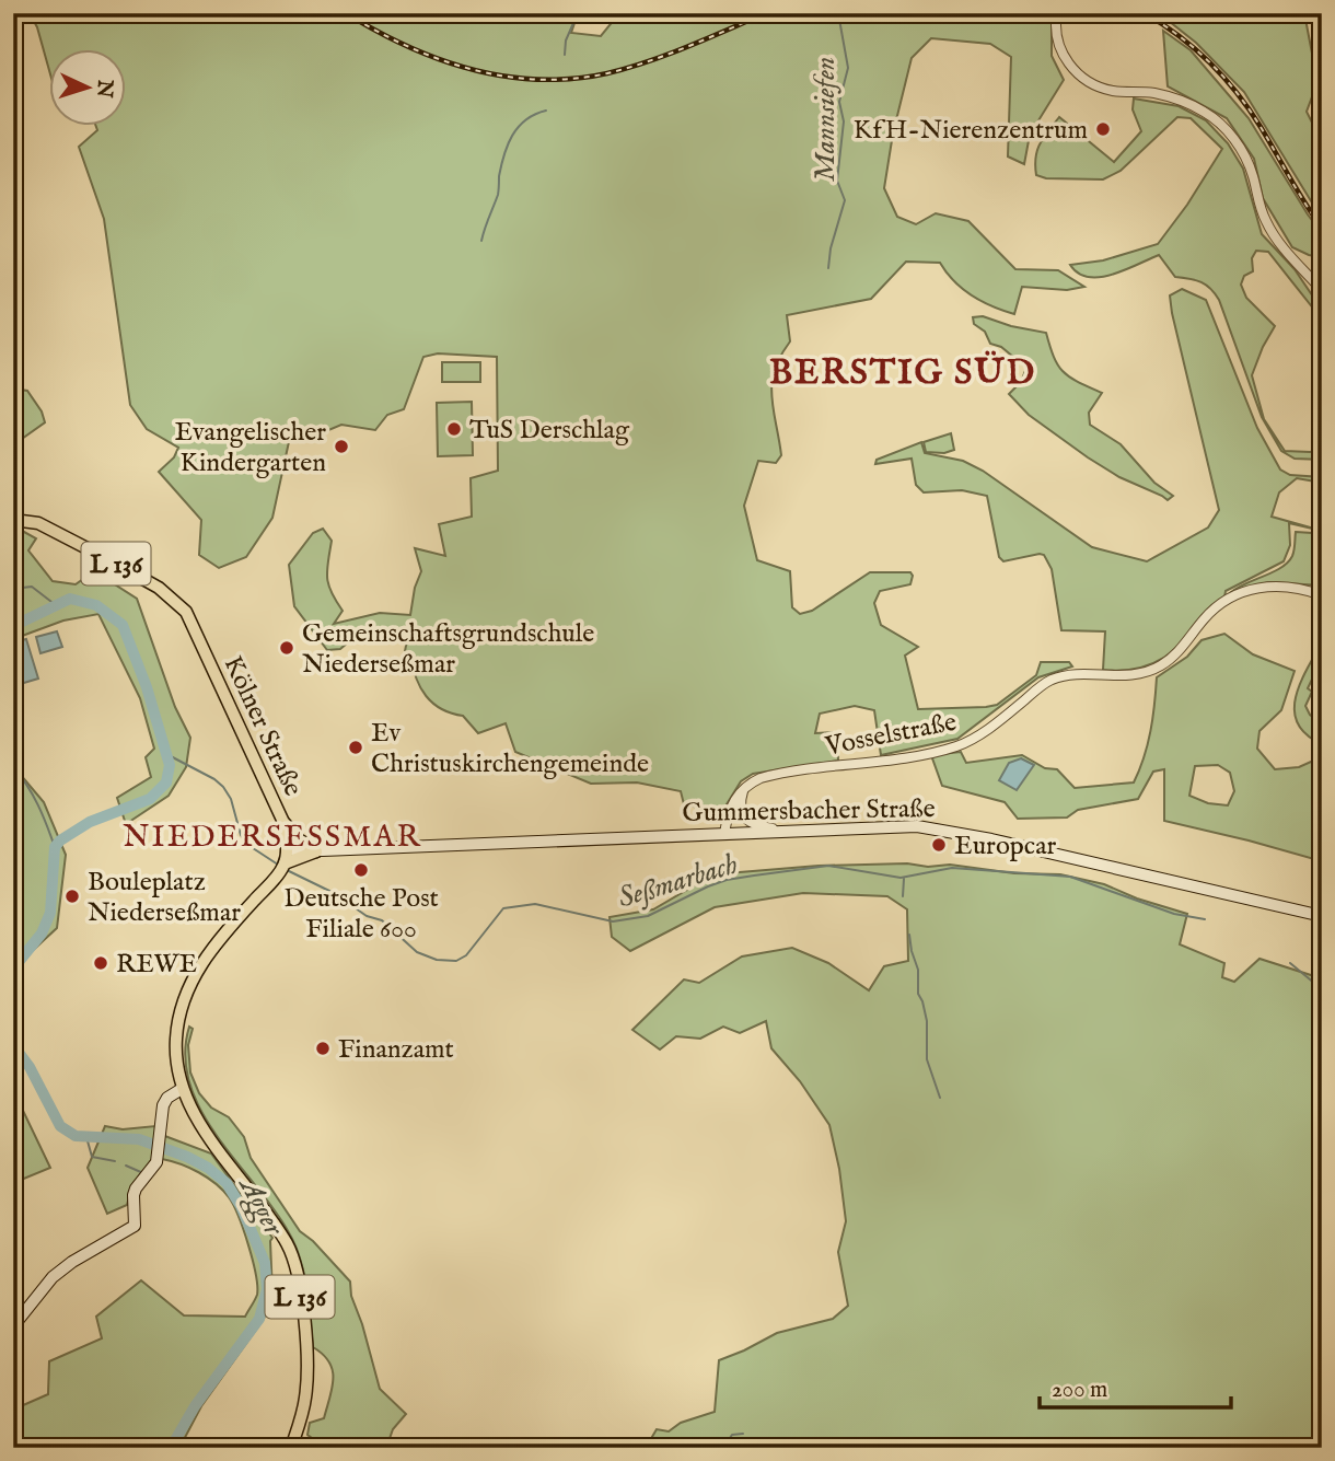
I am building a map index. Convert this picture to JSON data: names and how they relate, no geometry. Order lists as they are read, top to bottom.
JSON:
{
  "streets": {
    "main road": ["L 136", "Kölner Straße", "Gummersbacher Straße"],
    "street": ["Vosselstraße"]
  },
  "crossings": [
    ["L 136", "Kölner Straße"],
    ["Kölner Straße", "Gummersbacher Straße"]
  ],
  "districts": ["BERSTIG SÜD", "NIEDERSESSMAR"],
  "water": ["Mannsiefen", "Seßmarbach", "Agger"],
  "places": [
    "KfH-Nierenzentrum",
    "TuS Derschlag",
    "Evangelischer Kindergarten",
    "Gemeinschaftsgrundschule Niederseßmar",
    "Ev Christuskirchengemeinde",
    "Europcar",
    "Deutsche Post Filiale 600",
    "Bouleplatz Niederseßmar",
    "REWE",
    "Finanzamt"
  ],
  "scale_bar": "200 m",
  "north": "right"
}
